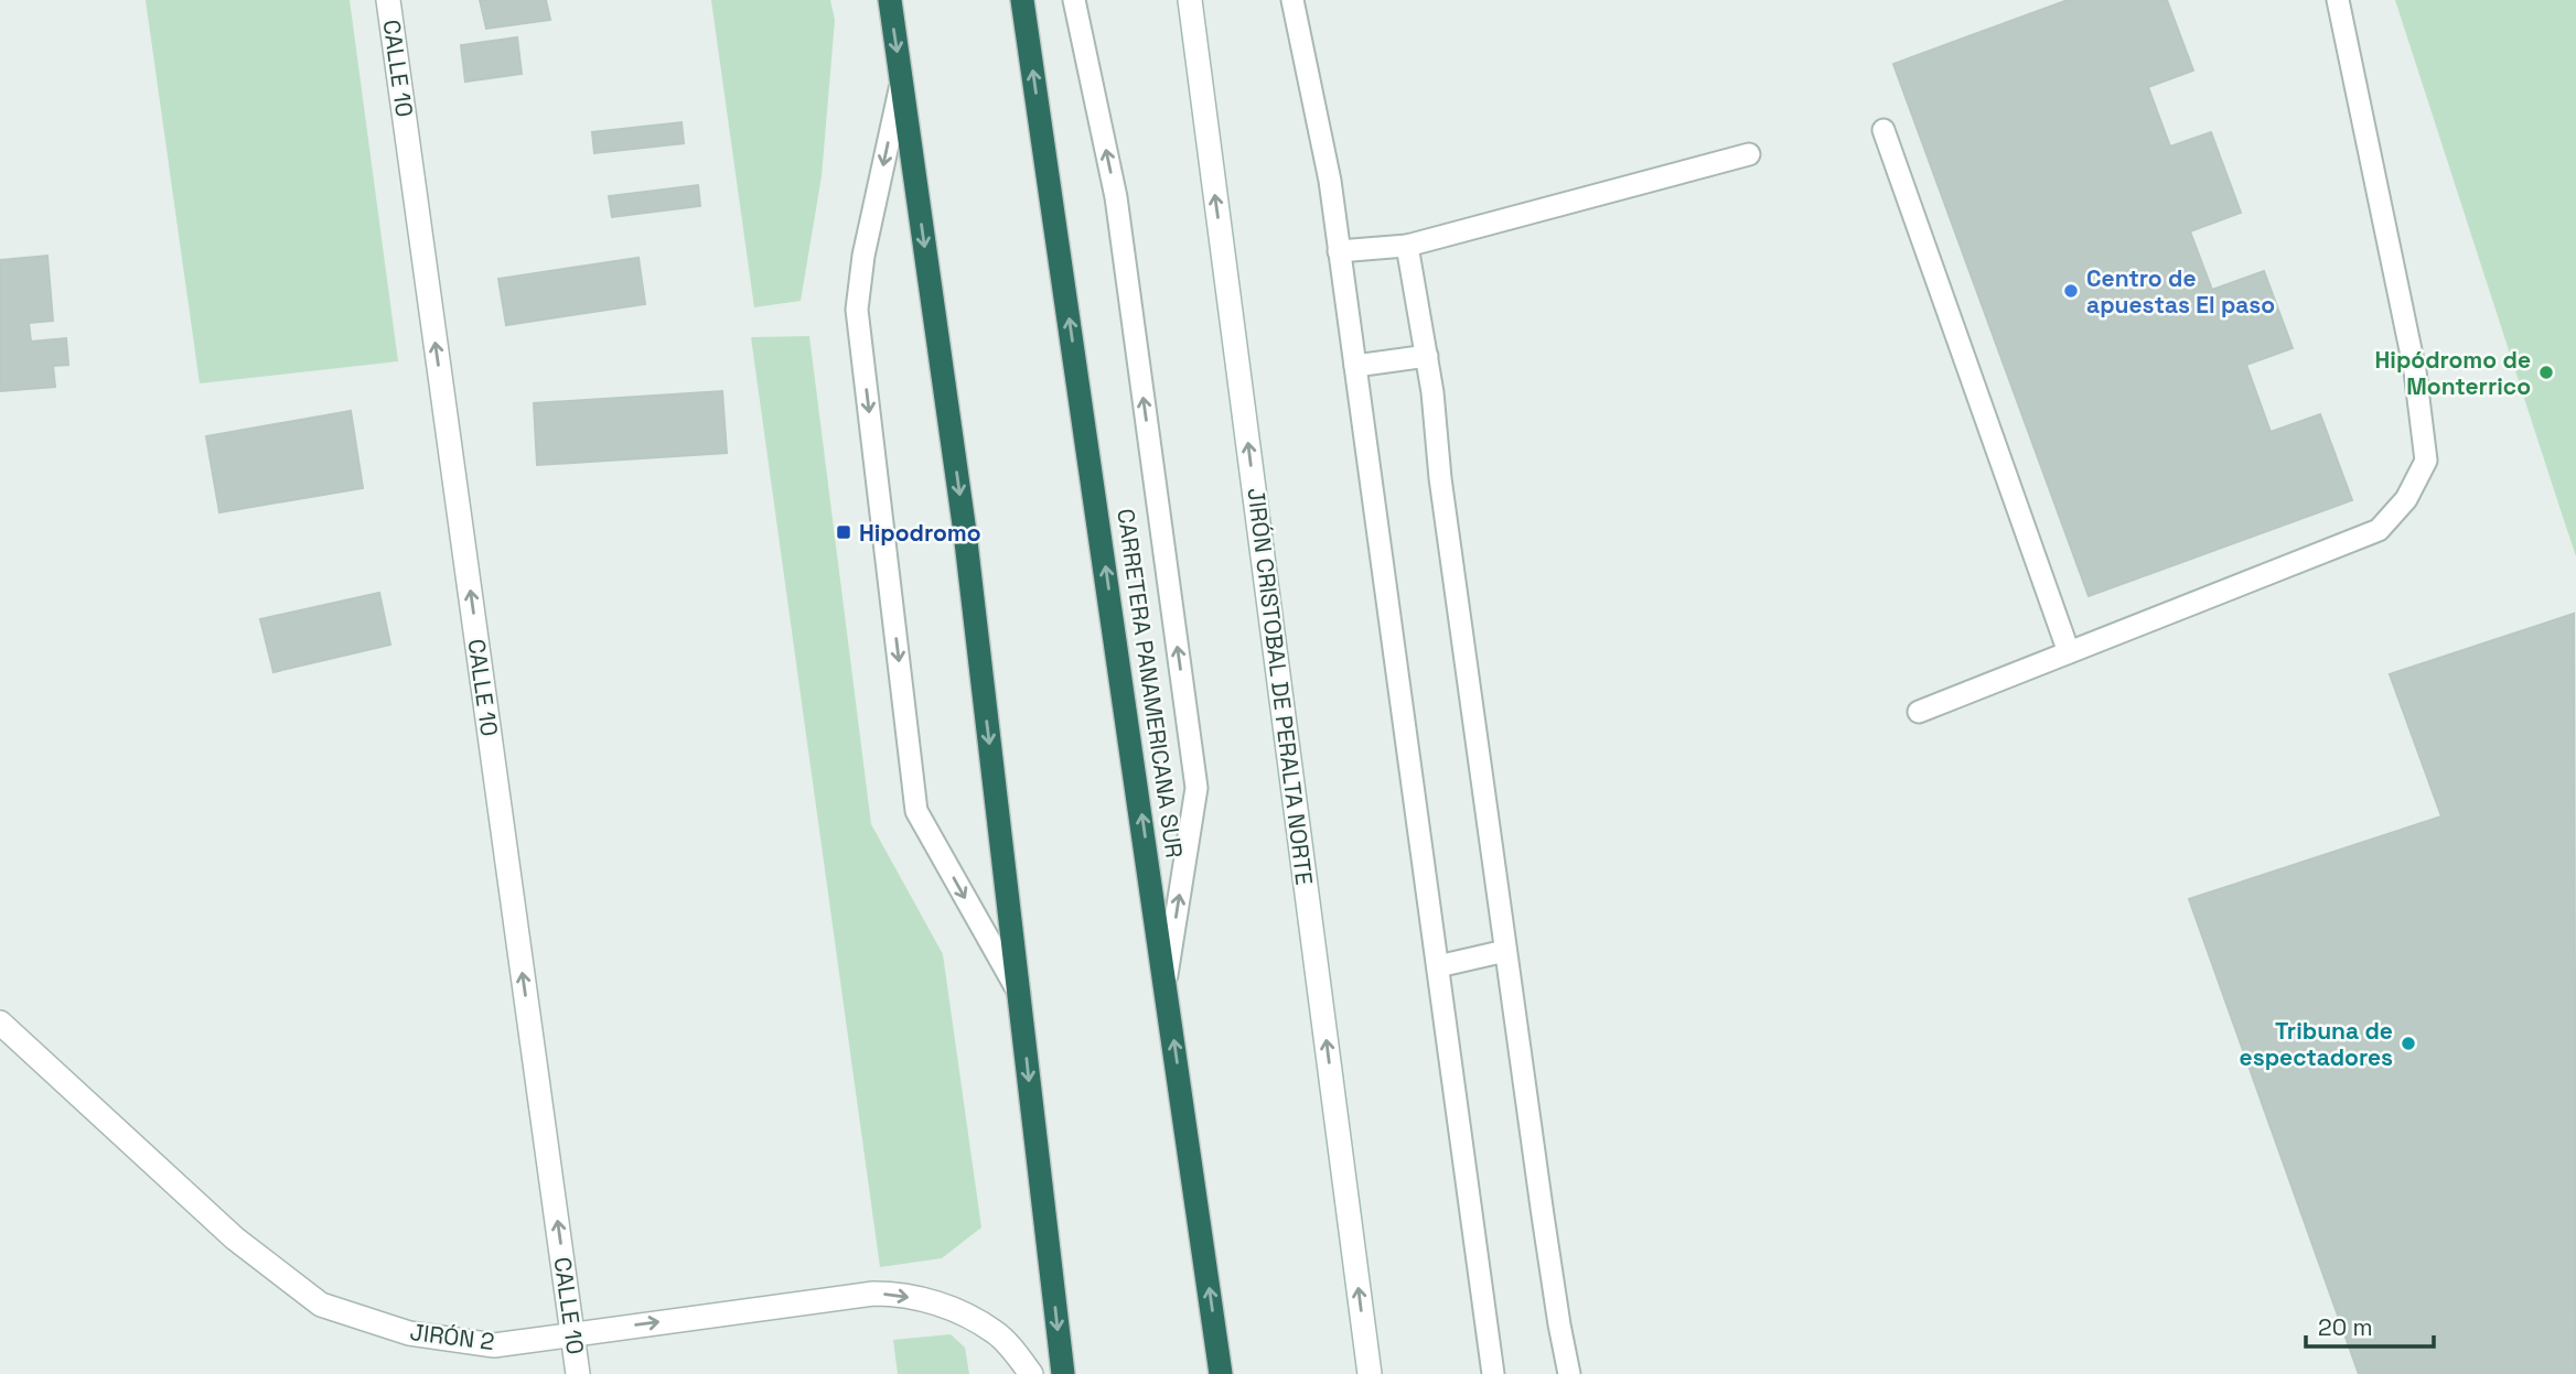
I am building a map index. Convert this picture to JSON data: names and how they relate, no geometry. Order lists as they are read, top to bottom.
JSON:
{
  "streets": {
    "highway": ["CARRETERA PANAMERICANA SUR"],
    "street": ["CALLE 10", "JIRÓN CRISTOBAL DE PERALTA NORTE", "JIRÓN 2"]
  },
  "crossings": [
    ["CALLE 10", "JIRÓN 2"]
  ],
  "one_way": ["CALLE 10", "JIRÓN CRISTOBAL DE PERALTA NORTE", "JIRÓN 2"],
  "places": {
    "other": ["Centro de apuestas El paso", "Hipódromo de Monterrico", "Tribuna de espectadores"],
    "transit": ["Hipodromo"]
  },
  "scale_bar": "20 m"
}
